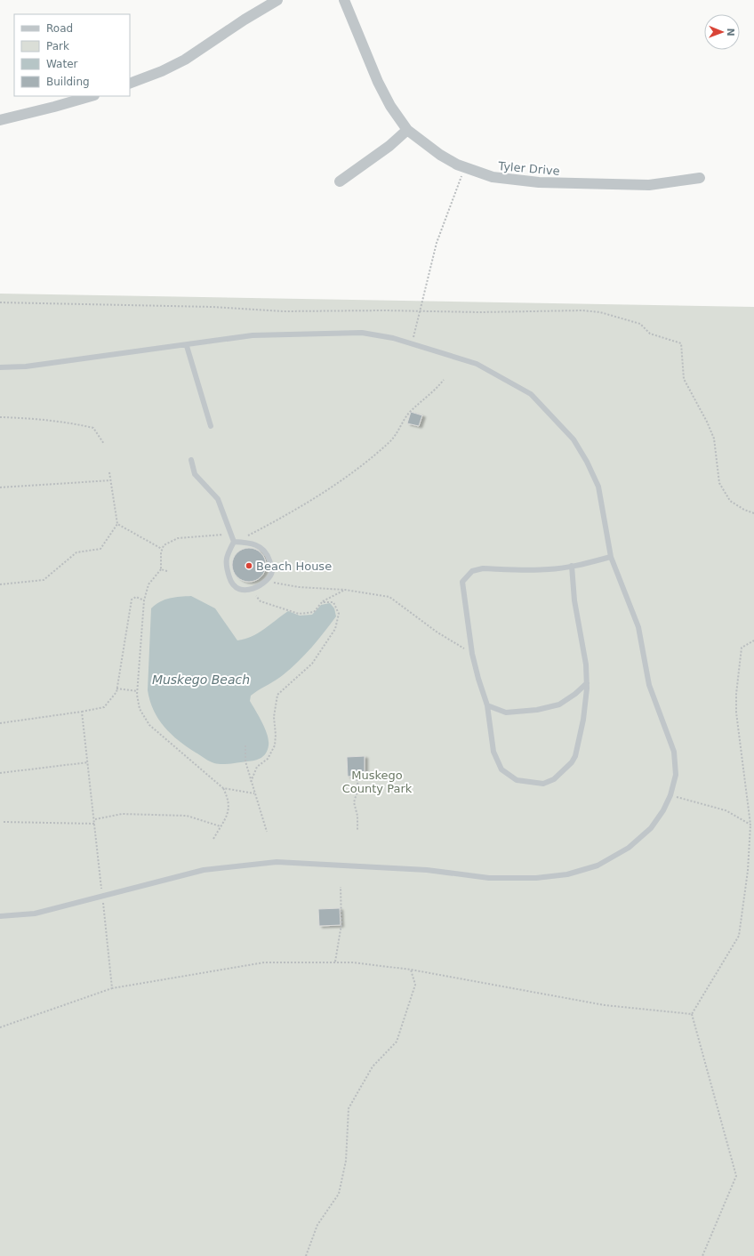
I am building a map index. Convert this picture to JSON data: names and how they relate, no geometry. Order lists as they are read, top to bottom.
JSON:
{
  "streets": {
    "street": ["Tyler Drive"]
  },
  "water": ["Muskego Beach"],
  "parks": ["Muskego County Park"],
  "places": ["Beach House"],
  "legend": [
    "Road",
    "Park",
    "Water",
    "Building"
  ],
  "north": "right"
}
